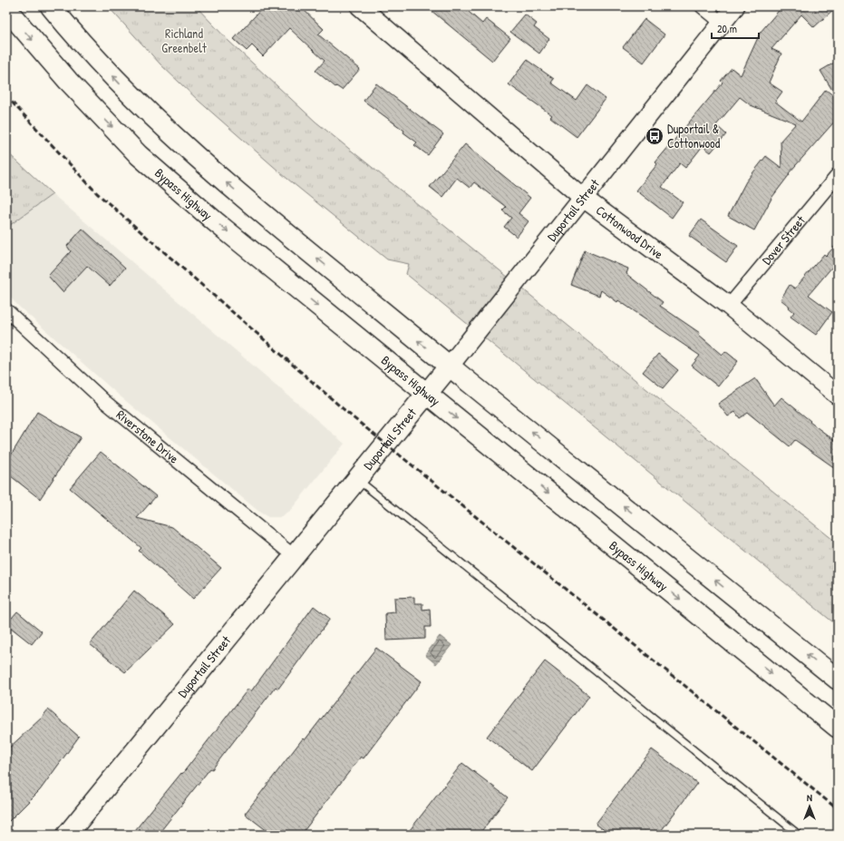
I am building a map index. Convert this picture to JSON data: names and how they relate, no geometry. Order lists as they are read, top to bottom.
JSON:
{
  "streets": {
    "main road": ["Bypass Highway", "Duportail Street"],
    "street": ["Cottonwood Drive", "Dover Street", "Riverstone Drive"]
  },
  "crossings": [
    ["Bypass Highway", "Duportail Street"],
    ["Duportail Street", "Cottonwood Drive"],
    ["Duportail Street", "Riverstone Drive"],
    ["Cottonwood Drive", "Dover Street"]
  ],
  "parks": ["Richland Greenbelt"],
  "places": {
    "bus stop": ["Duportail & Cottonwood"]
  },
  "scale_bar": "20 m",
  "north": "top"
}
